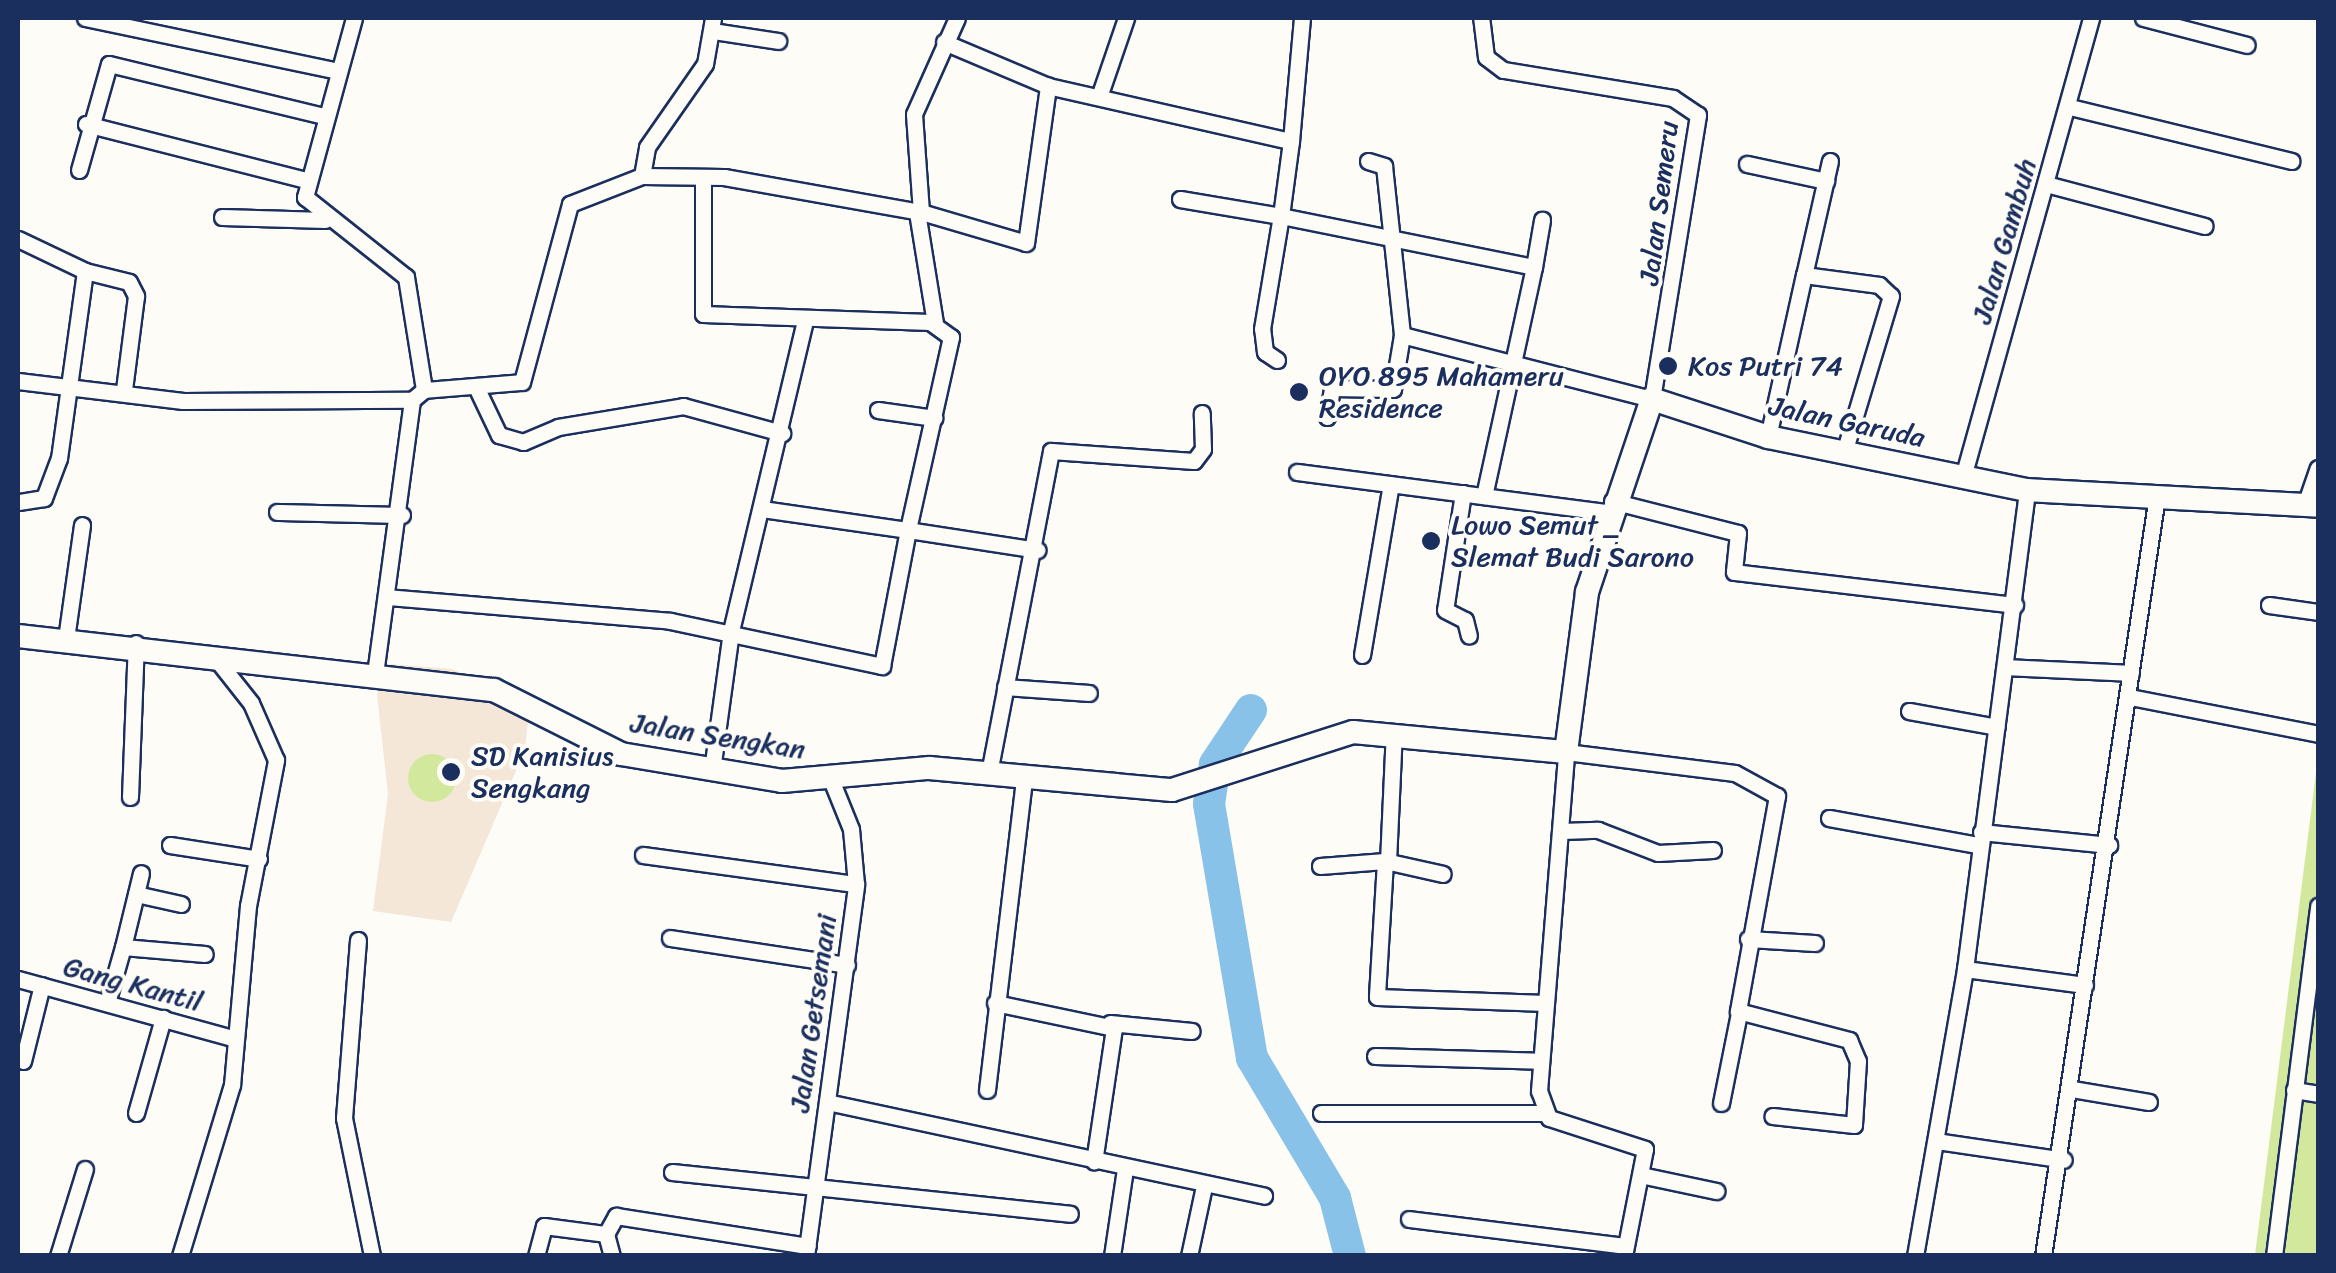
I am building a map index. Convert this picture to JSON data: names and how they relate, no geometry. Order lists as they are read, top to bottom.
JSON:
{
  "streets": {
    "main road": ["Jalan Garuda", "Jalan Sengkan"],
    "street": [
      "Jalan Semeru",
      "Jalan Gambuh",
      "Gang Kantil",
      "Jalan Getsemani"
    ]
  },
  "crossings": [
    ["Jalan Semeru", "Jalan Garuda"],
    ["Jalan Gambuh", "Jalan Garuda"],
    ["Jalan Sengkan", "Jalan Getsemani"]
  ],
  "places": [
    "Kos Putri 74",
    "OYO 895 Mahameru Residence",
    "Lowo Semut _ Slemat Budi Sarono",
    "SD Kanisius Sengkang"
  ]
}
